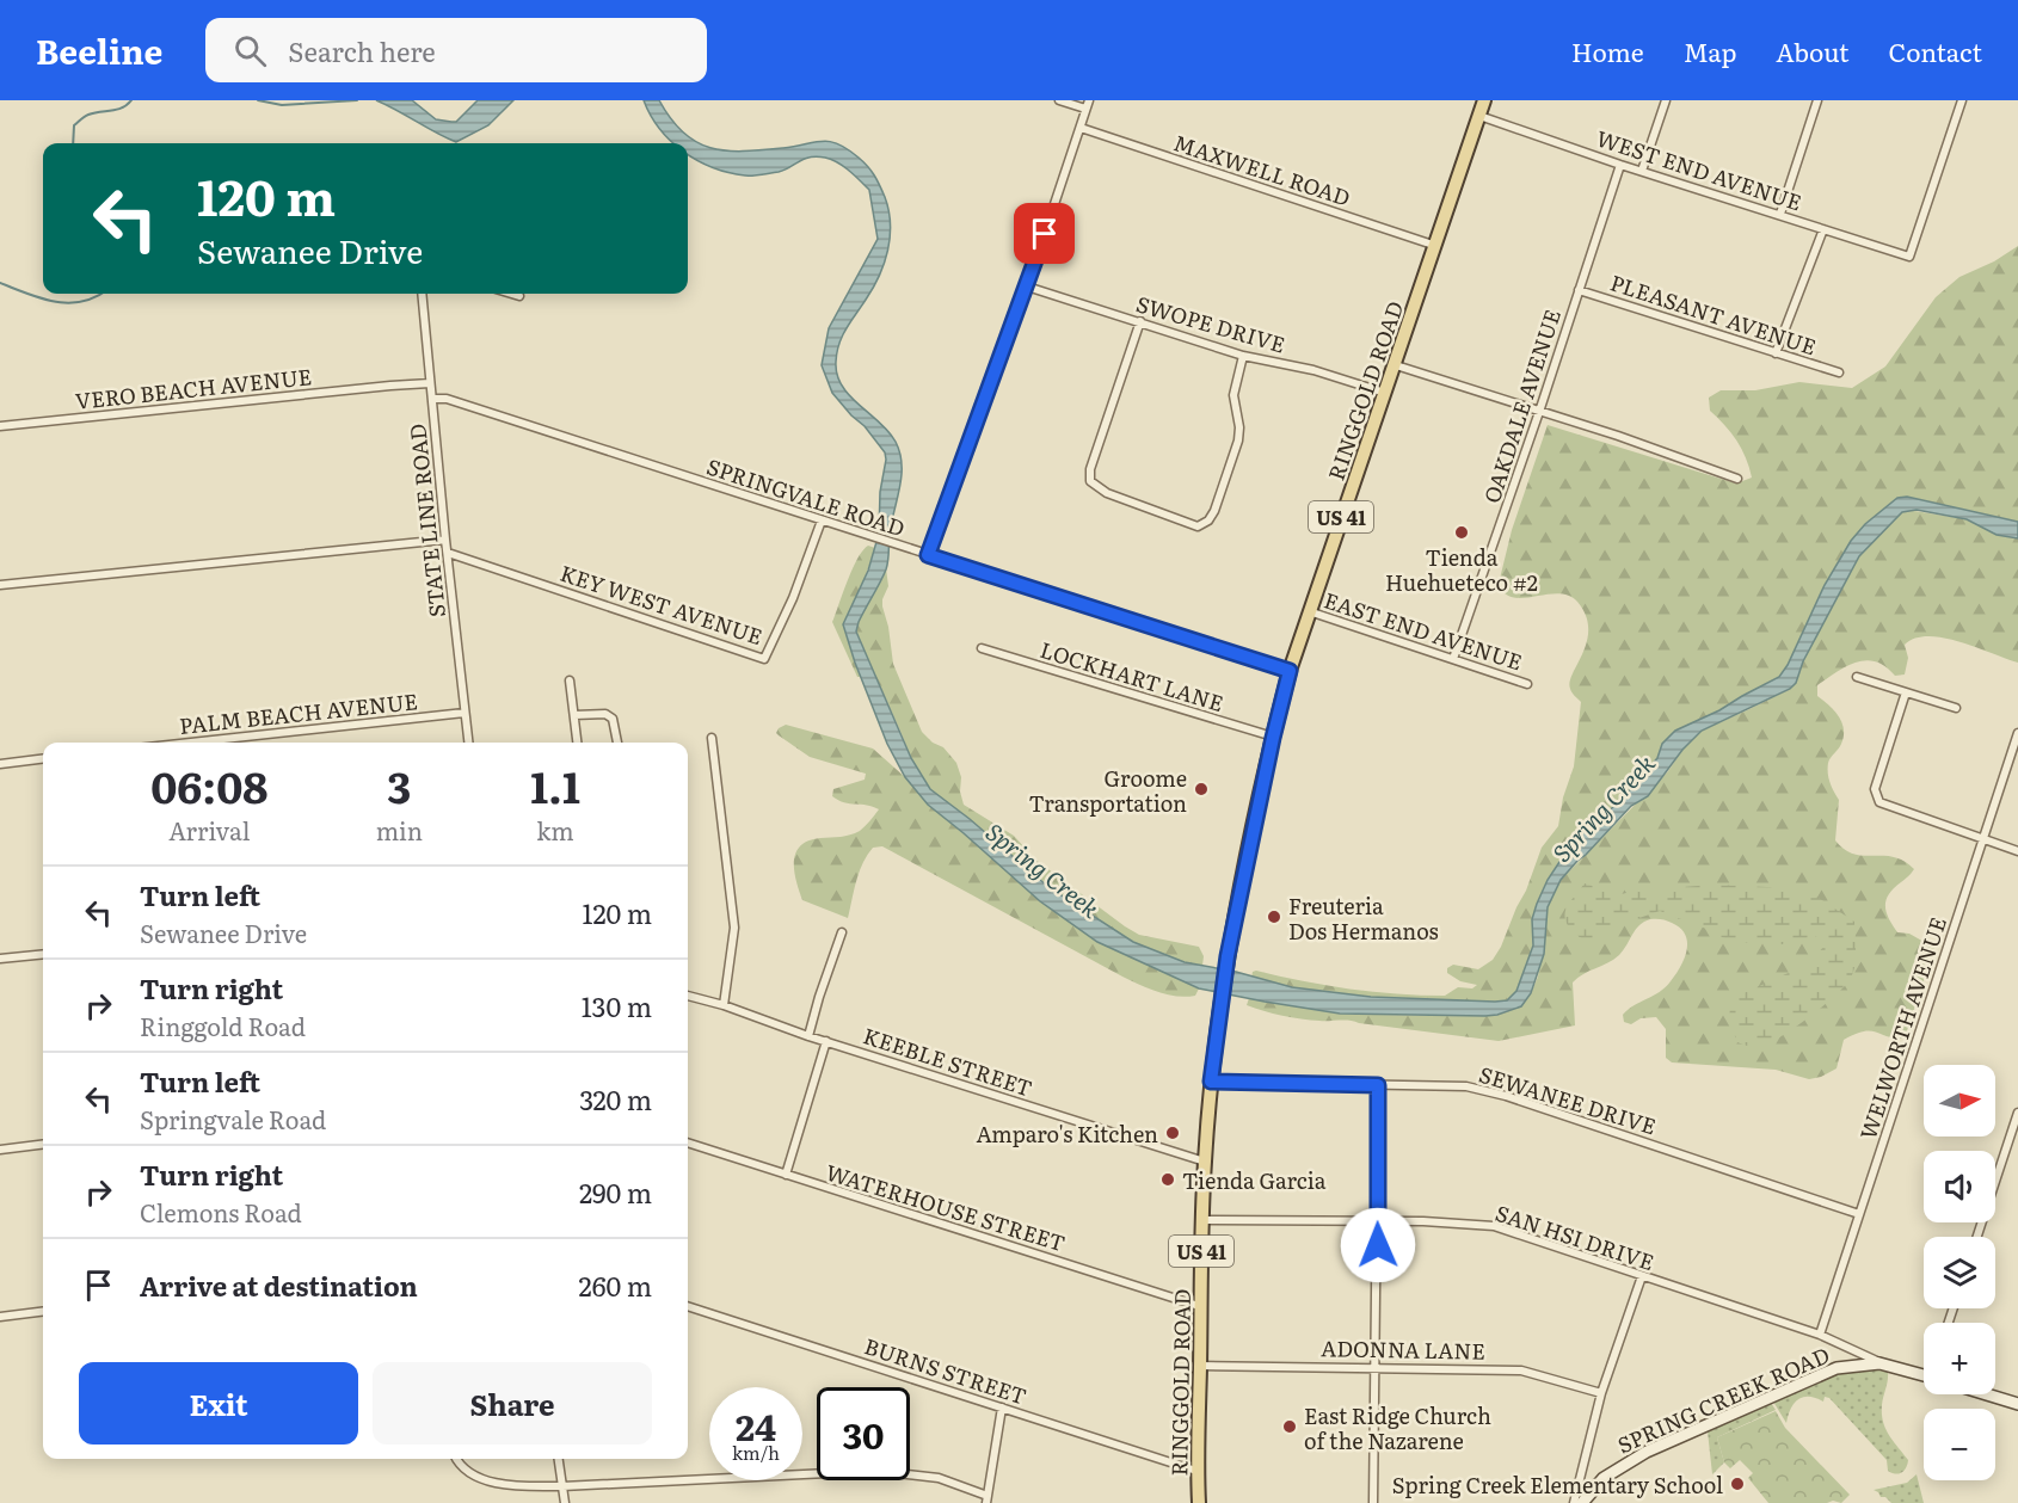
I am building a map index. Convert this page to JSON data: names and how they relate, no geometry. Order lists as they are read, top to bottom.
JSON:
{
  "streets": {
    "main road": ["RINGGOLD ROAD", "US 41"],
    "street": [
      "MAXWELL ROAD",
      "WEST END AVENUE",
      "PLEASANT AVENUE",
      "SWOPE DRIVE",
      "VERO BEACH AVENUE",
      "OAKDALE AVENUE",
      "SPRINGVALE ROAD",
      "STATE LINE ROAD",
      "KEY WEST AVENUE",
      "EAST END AVENUE",
      "LOCKHART LANE",
      "PALM BEACH AVENUE",
      "WELWORTH AVENUE",
      "KEEBLE STREET",
      "SEWANEE DRIVE",
      "WATERHOUSE STREET",
      "SAN HSI DRIVE",
      "ADONNA LANE",
      "BURNS STREET",
      "SPRING CREEK ROAD"
    ]
  },
  "crossings": [
    ["MAXWELL ROAD", "RINGGOLD ROAD"],
    ["WEST END AVENUE", "RINGGOLD ROAD"],
    ["WEST END AVENUE", "OAKDALE AVENUE"],
    ["PLEASANT AVENUE", "OAKDALE AVENUE"],
    ["SWOPE DRIVE", "RINGGOLD ROAD"],
    ["VERO BEACH AVENUE", "STATE LINE ROAD"],
    ["RINGGOLD ROAD", "SPRINGVALE ROAD"],
    ["RINGGOLD ROAD", "EAST END AVENUE"],
    ["RINGGOLD ROAD", "LOCKHART LANE"],
    ["RINGGOLD ROAD", "KEEBLE STREET"],
    ["RINGGOLD ROAD", "SEWANEE DRIVE"],
    ["RINGGOLD ROAD", "WATERHOUSE STREET"],
    ["RINGGOLD ROAD", "SAN HSI DRIVE"],
    ["RINGGOLD ROAD", "ADONNA LANE"],
    ["RINGGOLD ROAD", "BURNS STREET"],
    ["OAKDALE AVENUE", "EAST END AVENUE"],
    ["SPRINGVALE ROAD", "STATE LINE ROAD"],
    ["SPRINGVALE ROAD", "KEY WEST AVENUE"],
    ["STATE LINE ROAD", "KEY WEST AVENUE"],
    ["STATE LINE ROAD", "PALM BEACH AVENUE"],
    ["WELWORTH AVENUE", "SEWANEE DRIVE"],
    ["WELWORTH AVENUE", "SAN HSI DRIVE"],
    ["SAN HSI DRIVE", "SPRING CREEK ROAD"]
  ],
  "water": ["Spring Creek"],
  "places": [
    "Tienda Huehueteco #2",
    "Groome Transportation",
    "Freuteria Dos Hermanos",
    "Amparo's Kitchen",
    "Tienda Garcia",
    "East Ridge Church of the Nazarene",
    "Spring Creek Elementary School"
  ],
  "north": "right",
  "page": {
    "header": "Beeline",
    "search": "Search here",
    "nav": [
      "Home",
      "Map",
      "About",
      "Contact"
    ],
    "turn": ["120 m", "Sewanee Drive"],
    "eta": [
      "06:08",
      "Arrival",
      "3",
      "min",
      "1.1",
      "km"
    ],
    "list": [
      {
        "name": "Turn left",
        "note": "Sewanee Drive",
        "value": "120 m"
      },
      {
        "name": "Turn right",
        "note": "Ringgold Road",
        "value": "130 m"
      },
      {
        "name": "Turn left",
        "note": "Springvale Road",
        "value": "320 m"
      },
      {
        "name": "Turn right",
        "note": "Clemons Road",
        "value": "290 m"
      },
      {
        "name": "Arrive at destination",
        "value": "260 m"
      }
    ],
    "map_buttons": ["+", "−"],
    "buttons": ["Exit", "Share"],
    "speed": "24 km/h",
    "limit": "30"
  }
}
